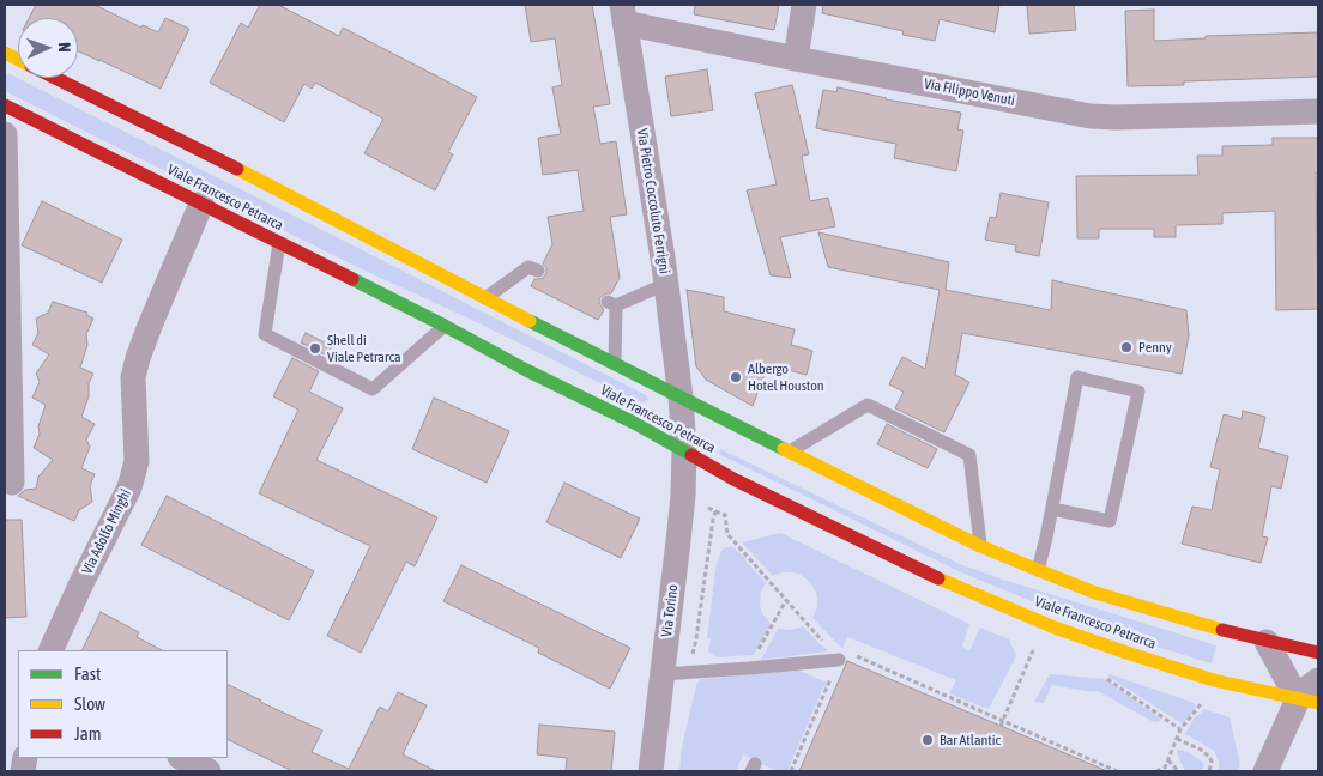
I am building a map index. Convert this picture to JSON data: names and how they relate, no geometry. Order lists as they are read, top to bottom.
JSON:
{
  "streets": {
    "main road": ["Viale Francesco Petrarca"],
    "street": [
      "Via Filippo Venuti",
      "Via Pietro Coccoluto Ferrigni",
      "Via Adolfo Minghi",
      "Via Torino"
    ]
  },
  "crossings": [
    ["Via Filippo Venuti", "Via Pietro Coccoluto Ferrigni"],
    ["Viale Francesco Petrarca", "Via Pietro Coccoluto Ferrigni"],
    ["Viale Francesco Petrarca", "Via Adolfo Minghi"],
    ["Viale Francesco Petrarca", "Via Torino"],
    ["Via Pietro Coccoluto Ferrigni", "Via Torino"]
  ],
  "places": [
    "Penny",
    "Shell di Viale Petrarca",
    "Albergo Hotel Houston",
    "Bar Atlantic"
  ],
  "legend": ["Fast", "Slow", "Jam"],
  "north": "right"
}
